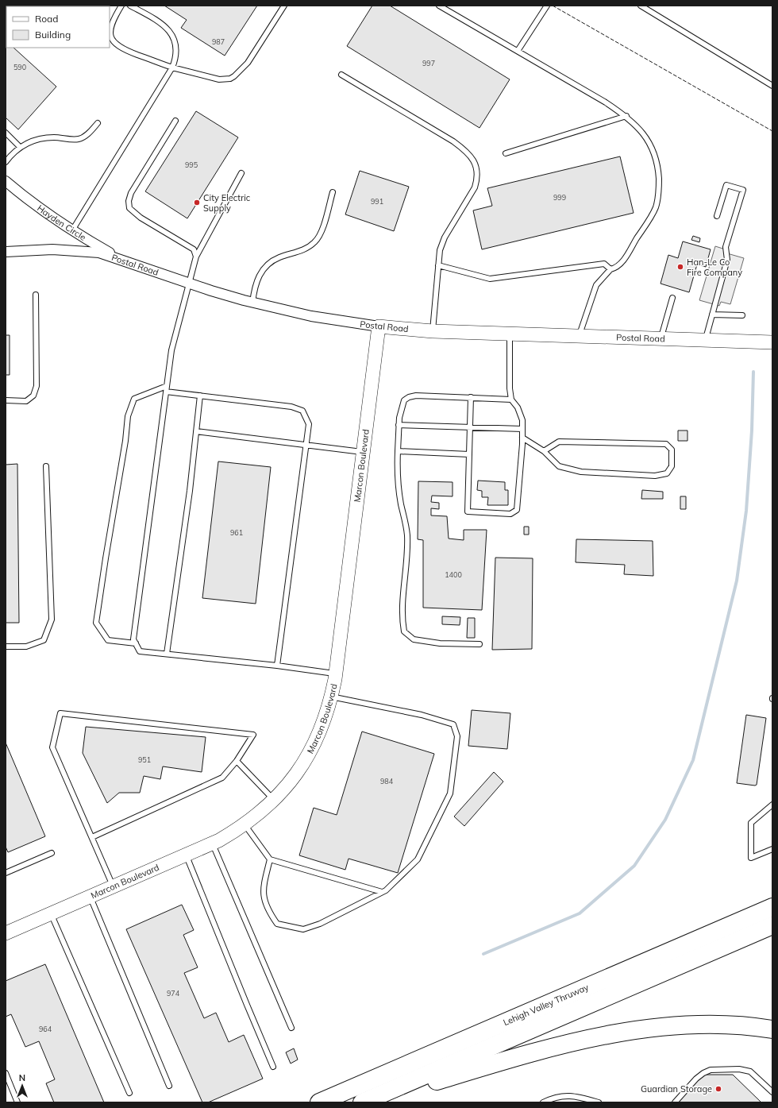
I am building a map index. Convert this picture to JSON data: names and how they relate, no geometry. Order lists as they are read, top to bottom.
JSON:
{
  "streets": {
    "highway": ["Lehigh Valley Thruway"],
    "street": ["Hayden Circle", "Postal Road", "Marcon Boulevard"]
  },
  "crossings": [
    ["Hayden Circle", "Postal Road"],
    ["Postal Road", "Marcon Boulevard"]
  ],
  "places": ["City Electric Supply", "Han-Le Co Fire Company", "Guardian Storage"],
  "house_numbers": [
    "987",
    "997",
    "590",
    "995",
    "999",
    "991",
    "961",
    "1400",
    "951",
    "984",
    "974",
    "964"
  ],
  "legend": ["Road", "Building"],
  "north": "top"
}
